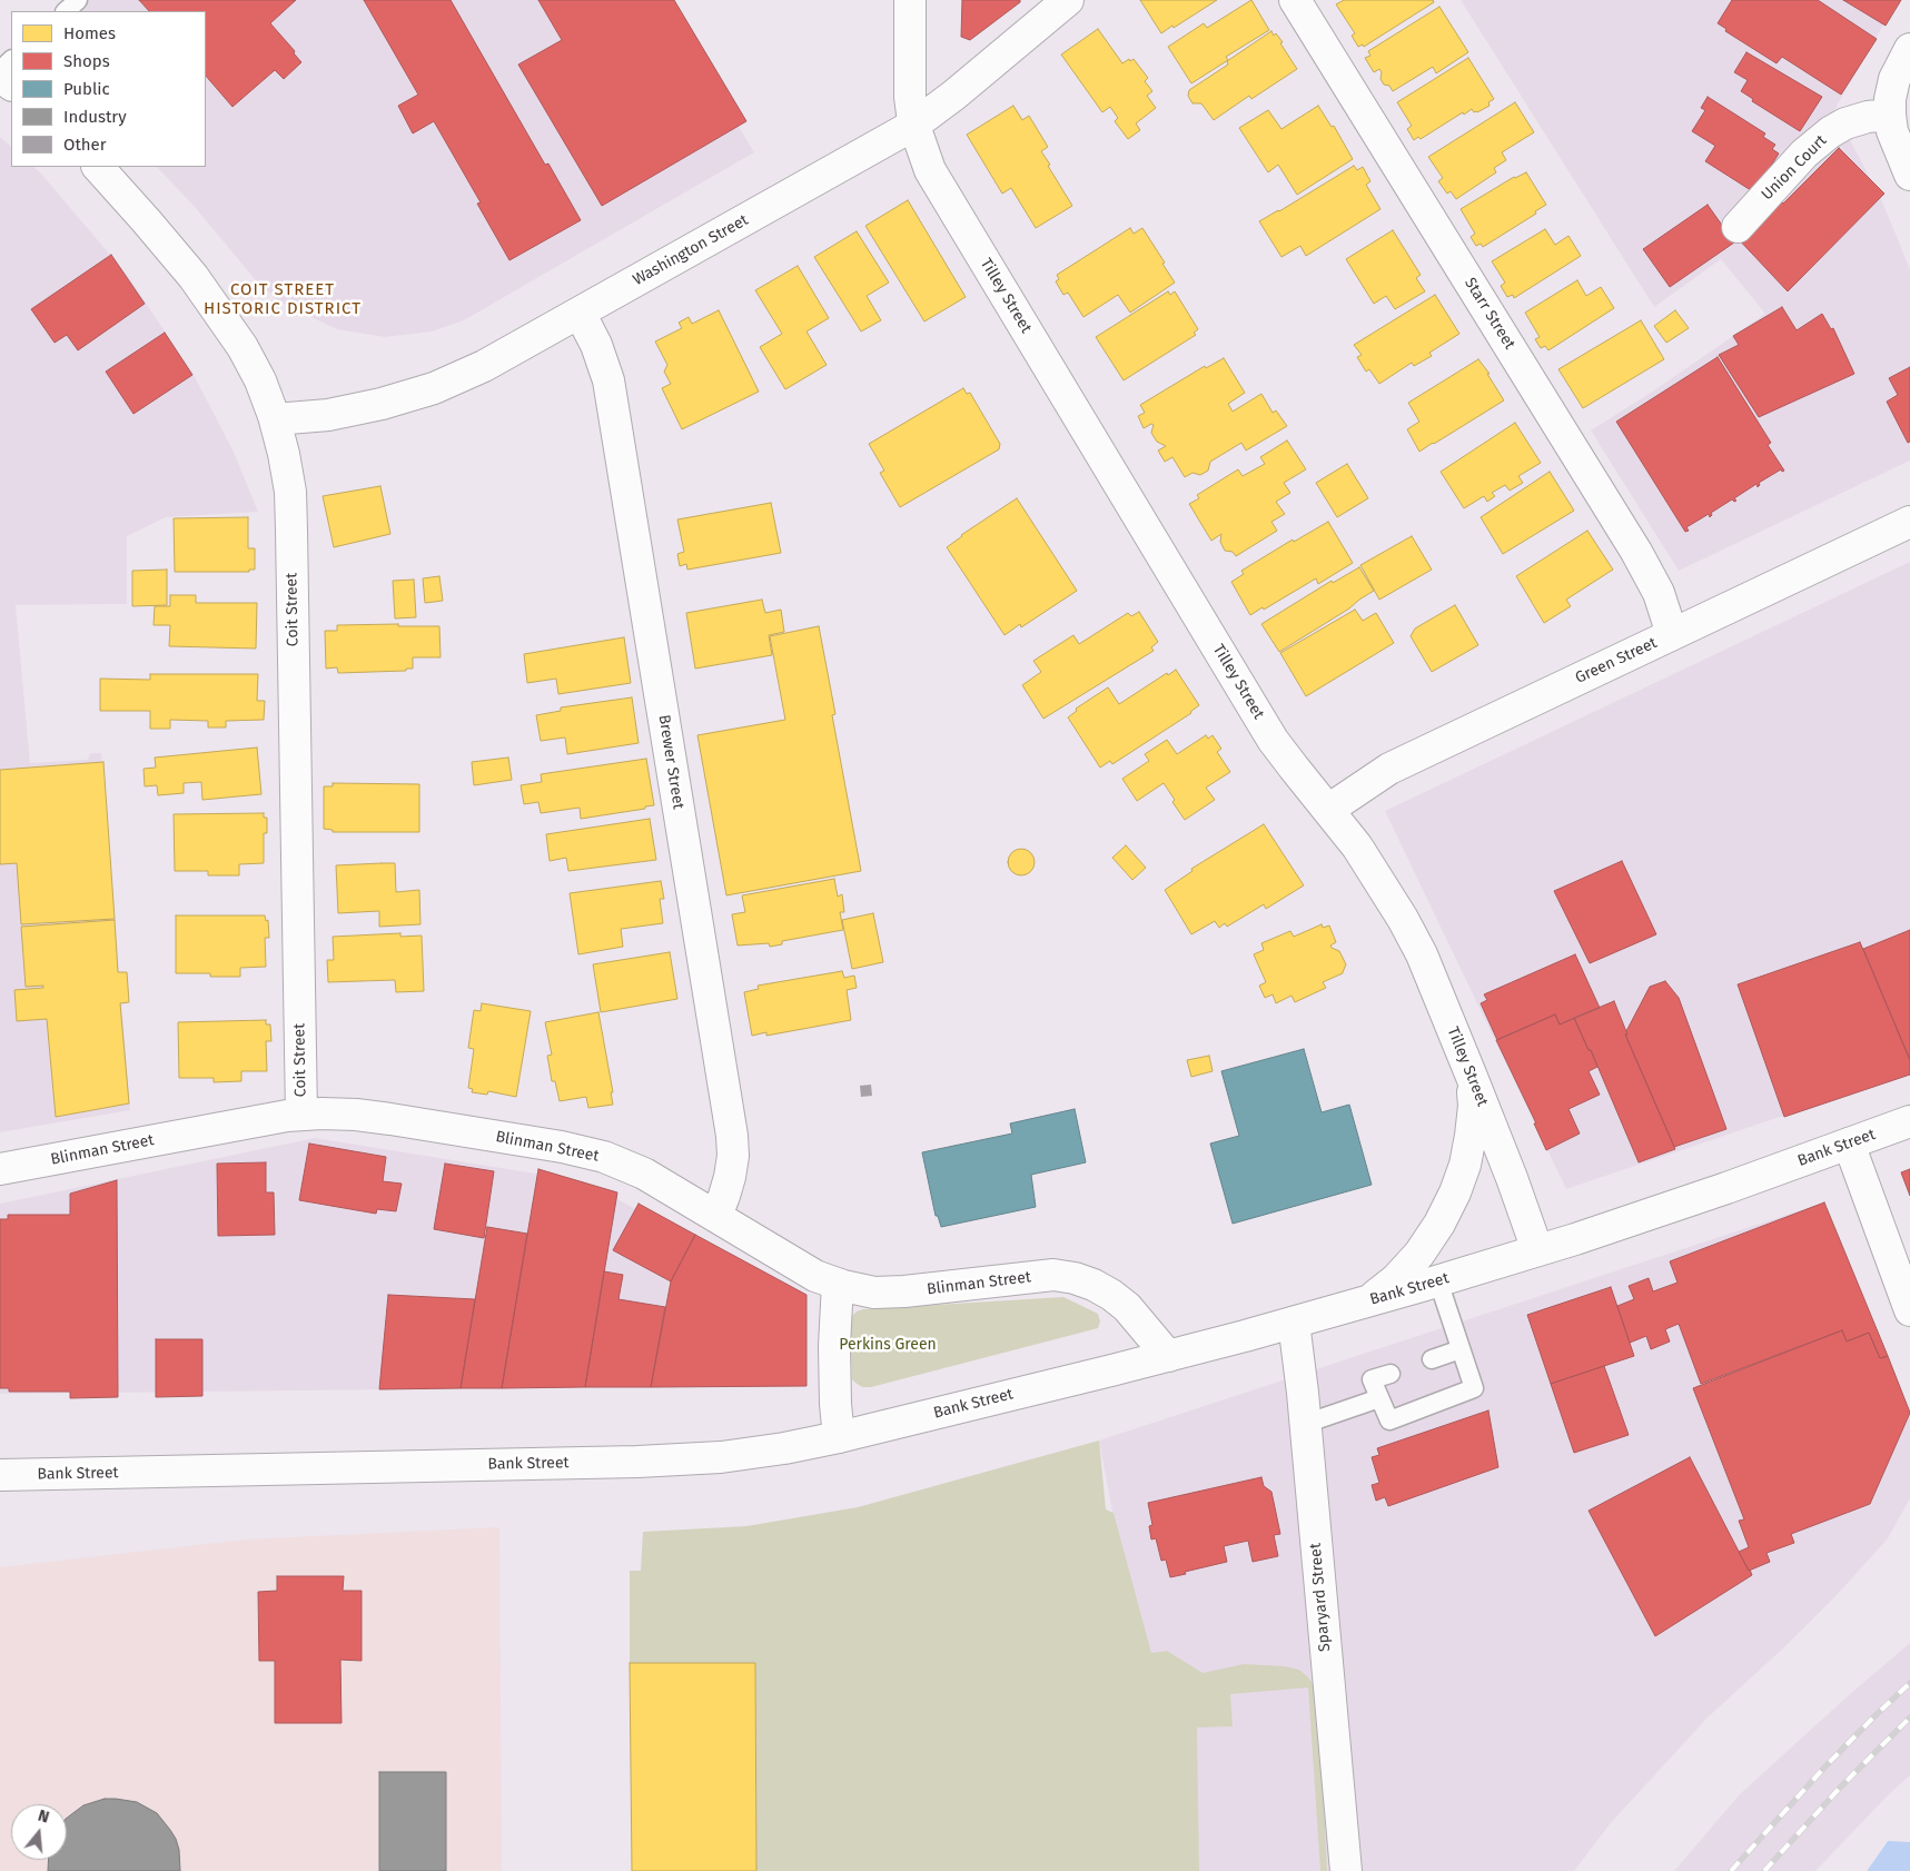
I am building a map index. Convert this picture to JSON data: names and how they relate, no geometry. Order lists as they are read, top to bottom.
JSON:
{
  "streets": {
    "street": [
      "Union Court",
      "Washington Street",
      "Tilley Street",
      "Starr Street",
      "Coit Street",
      "Green Street",
      "Brewer Street",
      "Blinman Street",
      "Bank Street",
      "Sparyard Street"
    ]
  },
  "crossings": [
    ["Washington Street", "Tilley Street"],
    ["Washington Street", "Coit Street"],
    ["Washington Street", "Brewer Street"],
    ["Tilley Street", "Green Street"],
    ["Tilley Street", "Bank Street"],
    ["Starr Street", "Green Street"],
    ["Coit Street", "Blinman Street"],
    ["Brewer Street", "Blinman Street"],
    ["Blinman Street", "Bank Street"],
    ["Bank Street", "Sparyard Street"]
  ],
  "districts": ["COIT STREET HISTORIC DISTRICT"],
  "parks": ["Perkins Green"],
  "legend": [
    "Homes",
    "Shops",
    "Public",
    "Industry",
    "Other"
  ],
  "north": "top"
}
